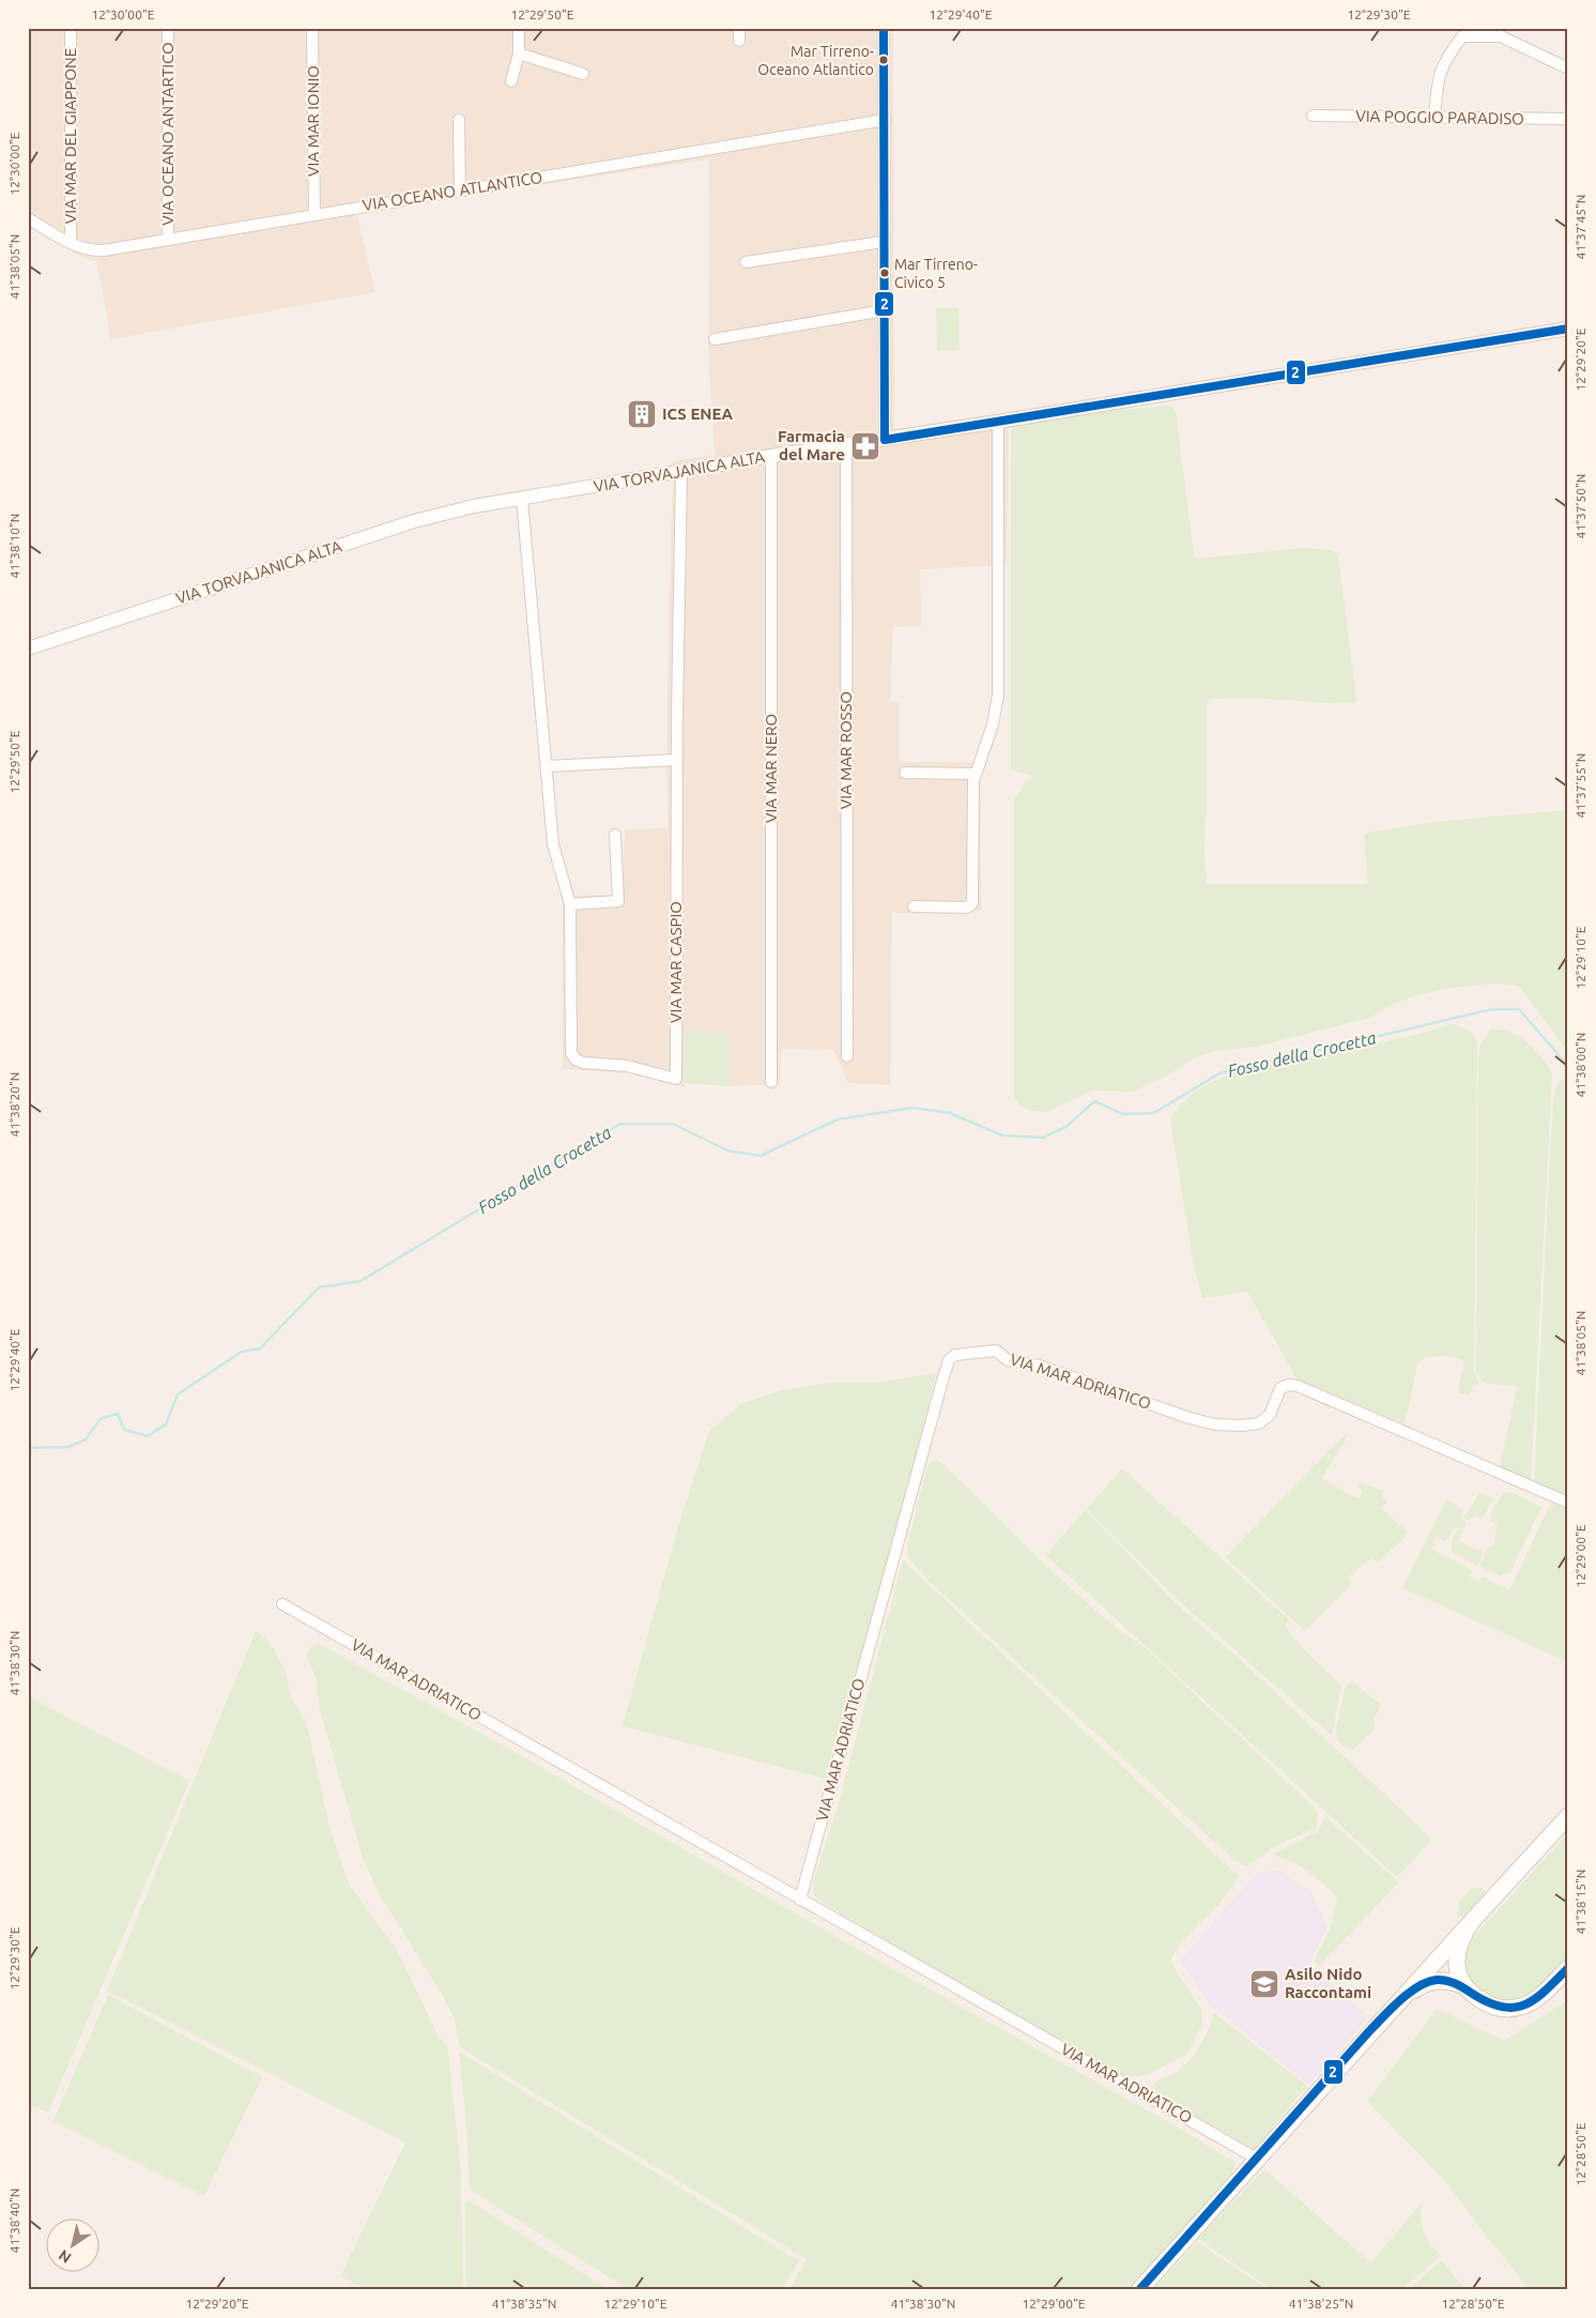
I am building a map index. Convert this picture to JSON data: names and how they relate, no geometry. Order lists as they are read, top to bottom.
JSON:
{
  "streets": {
    "street": [
      "VIA POGGIO PARADISO",
      "VIA MAR IONIO",
      "VIA OCEANO ANTARTICO",
      "VIA MAR DEL GIAPPONE",
      "VIA OCEANO ATLANTICO",
      "VIA TORVAJANICA ALTA",
      "VIA MAR ROSSO",
      "VIA MAR NERO",
      "VIA MAR CASPIO",
      "VIA MAR ADRIATICO"
    ]
  },
  "crossings": [
    ["VIA MAR IONIO", "VIA OCEANO ATLANTICO"],
    ["VIA OCEANO ANTARTICO", "VIA OCEANO ATLANTICO"],
    ["VIA MAR DEL GIAPPONE", "VIA OCEANO ATLANTICO"],
    ["VIA TORVAJANICA ALTA", "VIA MAR ROSSO"],
    ["VIA TORVAJANICA ALTA", "VIA MAR NERO"],
    ["VIA TORVAJANICA ALTA", "VIA MAR CASPIO"]
  ],
  "water": ["Fosso della Crocetta"],
  "places": {
    "other": ["Mar Tirreno- Oceano Atlantico", "Mar Tirreno- Civico 5"],
    "building": ["ICS ENEA"],
    "pharmacy": ["Farmacia del Mare"],
    "school or university": ["Asilo Nido Raccontami"]
  },
  "lines": ["transit line 2"],
  "north": "bottom left",
  "coordinates": [
    "12°30'00\"E",
    "12°29'50\"E",
    "12°29'40\"E",
    "12°29'30\"E",
    "41°37'45\"N",
    "41°38'05\"N",
    "12°29'20\"E",
    "41°37'50\"N",
    "41°38'10\"N",
    "41°37'55\"N",
    "12°29'10\"E",
    "41°38'00\"N",
    "41°38'20\"N",
    "12°29'00\"E",
    "41°38'30\"N",
    "41°38'15\"N",
    "12°28'50\"E",
    "41°38'40\"N",
    "41°38'35\"N",
    "41°38'25\"N"
  ]
}
